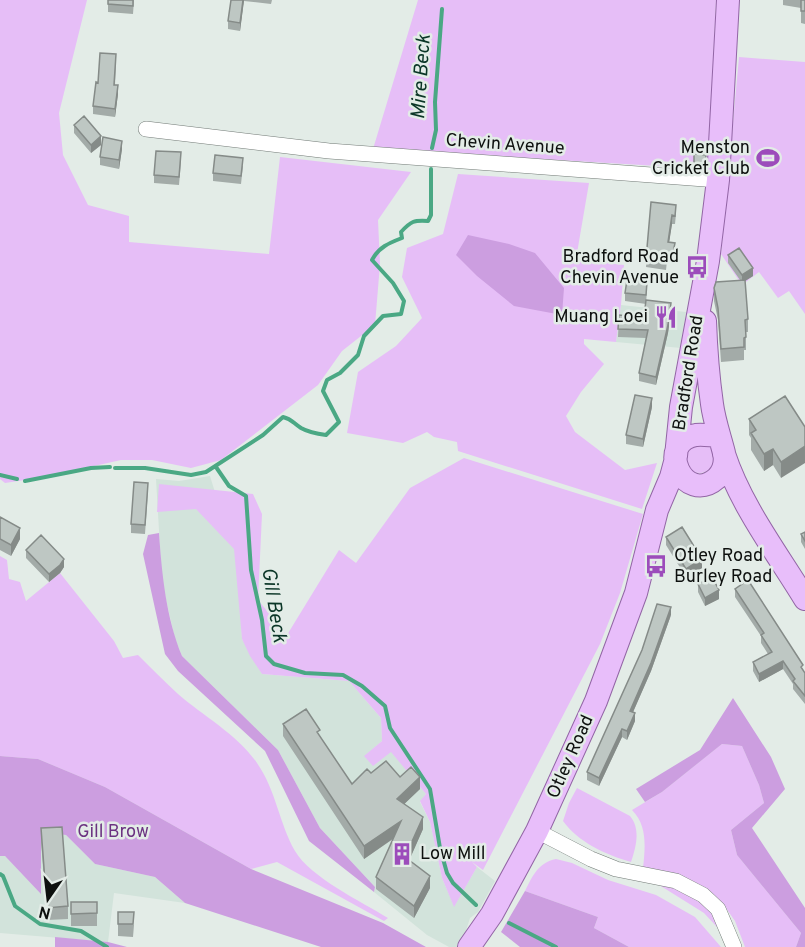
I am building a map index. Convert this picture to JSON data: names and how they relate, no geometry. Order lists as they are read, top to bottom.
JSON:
{
  "streets": {
    "main road": ["Bradford Road", "Otley Road"],
    "street": ["Chevin Avenue"]
  },
  "crossings": [
    ["Chevin Avenue", "Bradford Road"]
  ],
  "water": ["Mire Beck", "Gill Beck"],
  "parks": ["Gill Brow"],
  "places": {
    "sports": ["Menston Cricket Club"],
    "bus stop": ["Bradford Road Chevin Avenue", "Otley Road Burley Road"],
    "restaurant": ["Muang Loei"],
    "building": ["Low Mill"]
  },
  "north": "bottom"
}
